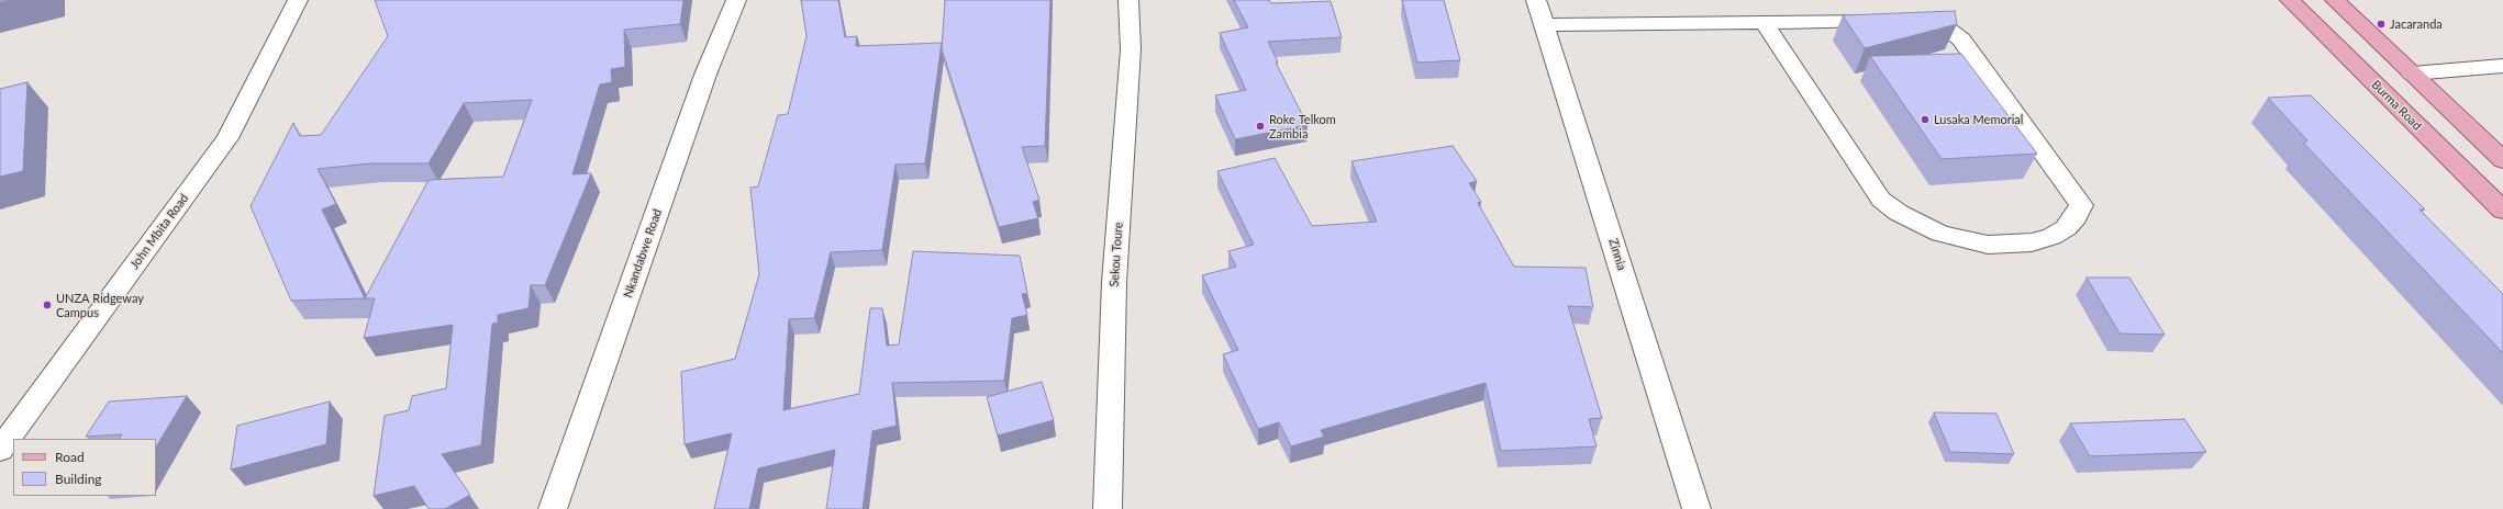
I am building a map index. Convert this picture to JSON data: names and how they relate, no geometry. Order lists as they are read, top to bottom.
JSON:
{
  "streets": {
    "main road": ["Burma Road"],
    "street": [
      "John Mbita Road",
      "Nkandabwe Road",
      "Sekou Toure",
      "Zinnia"
    ]
  },
  "places": [
    "Jacaranda",
    "Lusaka Memorial",
    "Roke Telkom Zambia",
    "UNZA Ridgeway Campus"
  ],
  "legend": ["Road", "Building"]
}
